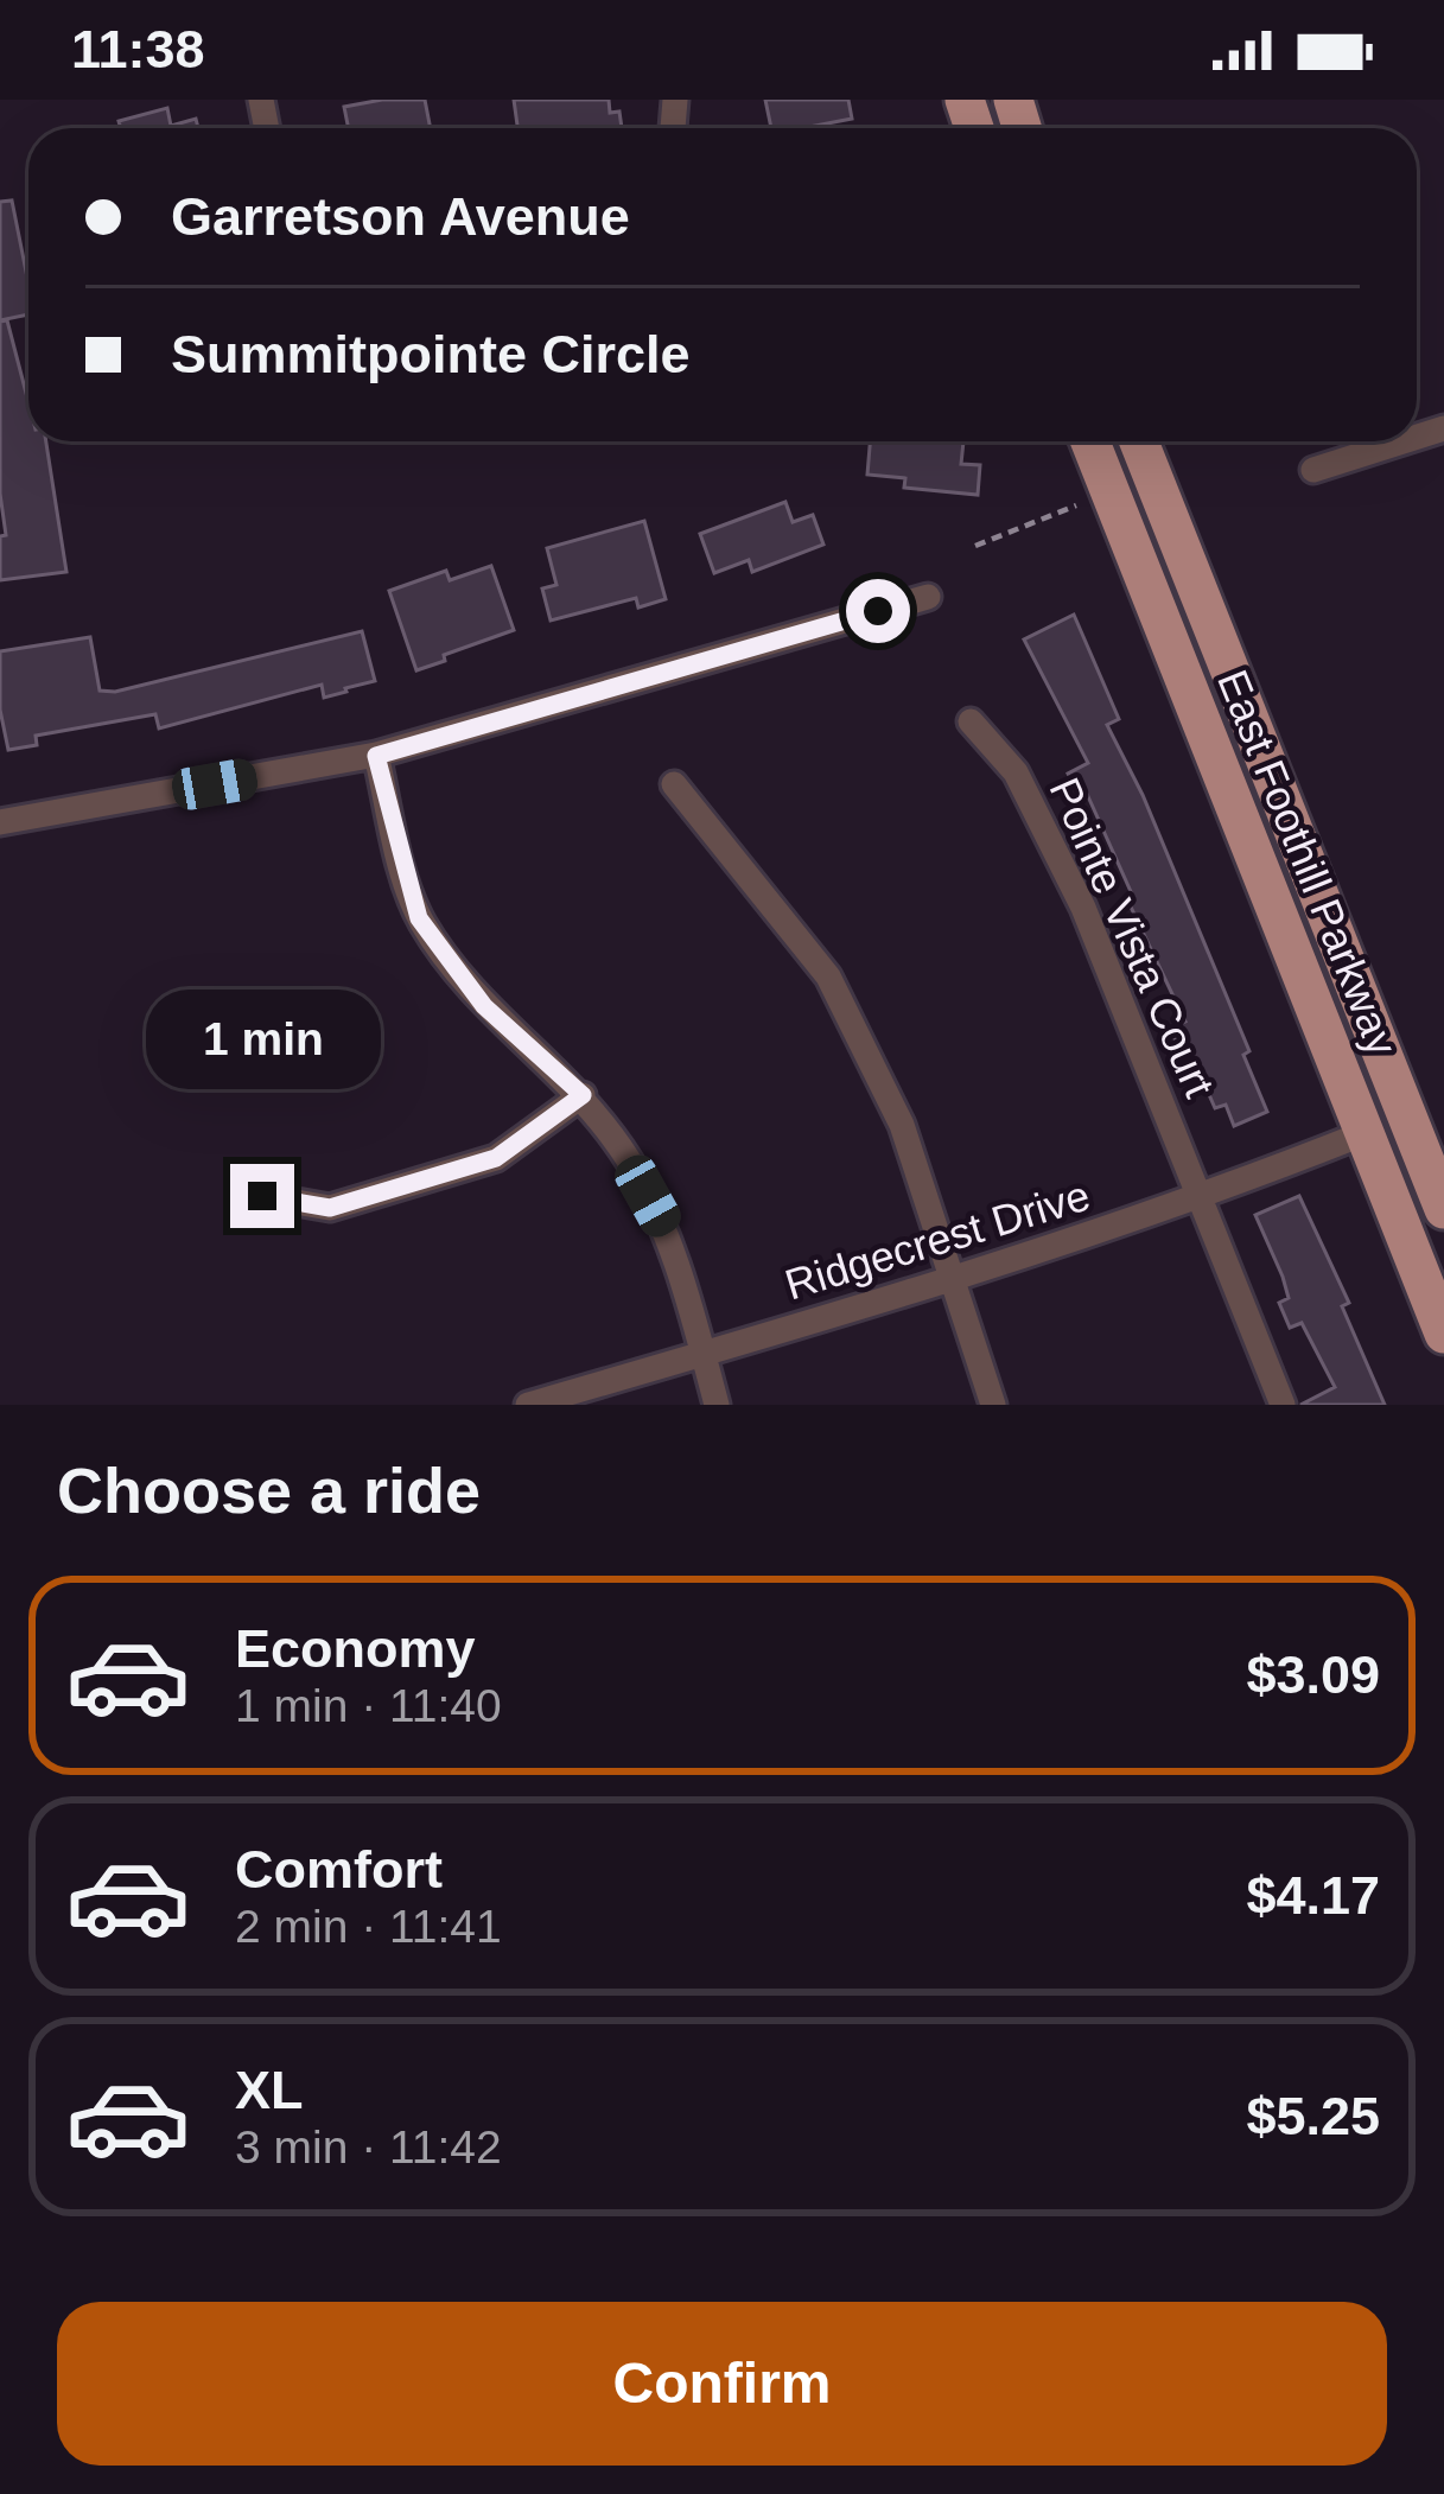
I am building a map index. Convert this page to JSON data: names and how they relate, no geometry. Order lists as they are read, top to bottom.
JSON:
{
  "streets": {
    "main road": ["East Foothill Parkway"],
    "street": ["Pointe Vista Court", "Ridgecrest Drive"]
  },
  "crossings": [
    ["East Foothill Parkway", "Ridgecrest Drive"],
    ["Pointe Vista Court", "Ridgecrest Drive"]
  ],
  "page": {
    "status": "11:38",
    "banner": ["Garretson Avenue", "Summitpointe Circle"],
    "bubble": "1 min",
    "heading": "Choose a ride",
    "list": [
      {
        "name": "Economy",
        "note": "1 min · 11:40",
        "value": "$3.09"
      },
      {
        "name": "Comfort",
        "note": "2 min · 11:41",
        "value": "$4.17"
      },
      {
        "name": "XL",
        "note": "3 min · 11:42",
        "value": "$5.25"
      }
    ],
    "buttons": "Confirm"
  }
}
